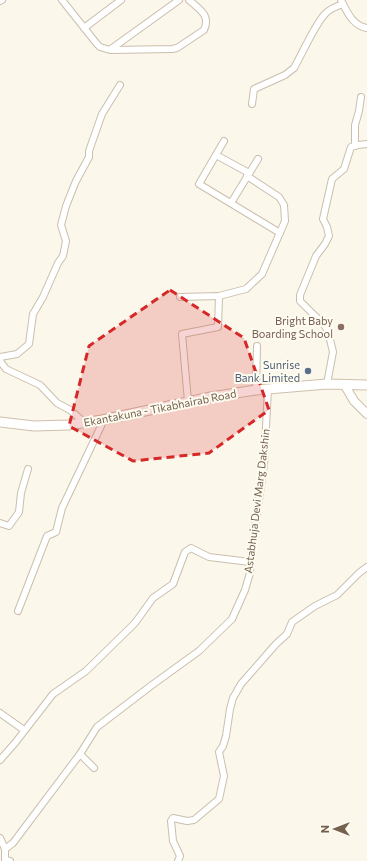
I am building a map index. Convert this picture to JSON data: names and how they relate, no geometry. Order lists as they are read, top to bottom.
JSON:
{
  "streets": {
    "main road": ["Ekantakuna - Tikabhairab Road"],
    "street": ["Astabhuja Devi Marg Dakshin"]
  },
  "crossings": [
    ["Ekantakuna - Tikabhairab Road", "Astabhuja Devi Marg Dakshin"]
  ],
  "places": ["Bright Baby Boarding School", "Sunrise Bank Limited"],
  "north": "left"
}
